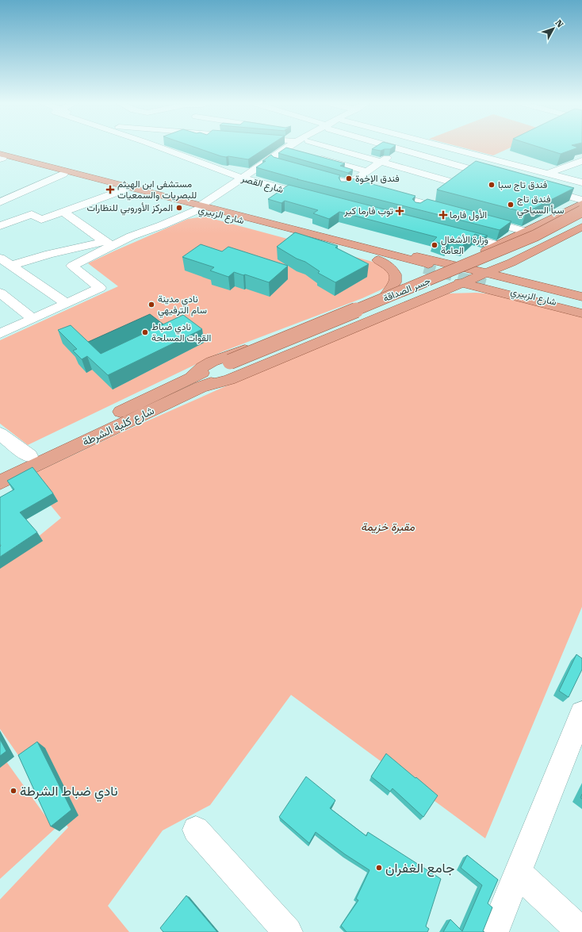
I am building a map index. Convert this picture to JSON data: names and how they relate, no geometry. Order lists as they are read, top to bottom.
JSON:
{
  "streets": {
    "main road": ["شارع الزبيري", "جسر الصداقة", "شارع كلية الشرطة"],
    "street": ["شارع القصر"]
  },
  "crossings": [
    ["جسر الصداقة", "شارع كلية الشرطة"]
  ],
  "parks": ["مقبرة خزيمة"],
  "places": {
    "other": [
      "فندق الإخوة",
      "فندق تاج سبا",
      "فندق تاج سبأ السياحي",
      "المركز الأوروبي للنظارات",
      "وزارة الأشغال العامة",
      "نادي مدينة سام الترفيهي",
      "نادي ضباط القوات المسلحة",
      "نادي ضباط الشرطة",
      "جامع الغفران"
    ],
    "health": ["مستشفى ابن الهيثم للبصريات والسمعيات", "توب فارما كير", "الأول فارما"]
  },
  "north": "top right"
}
